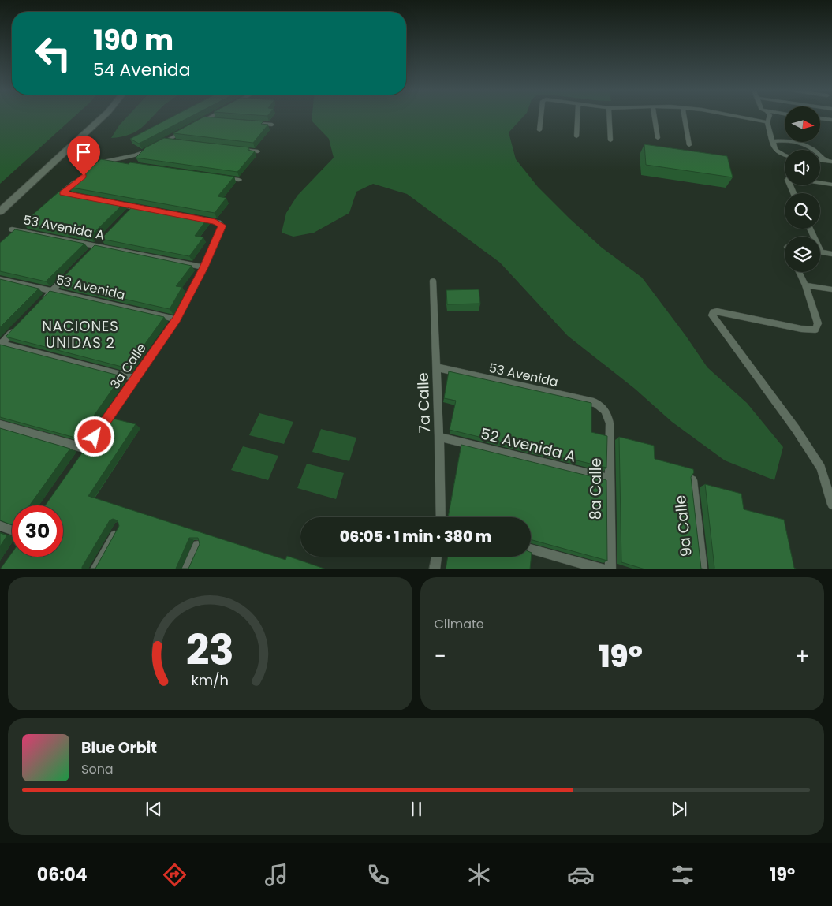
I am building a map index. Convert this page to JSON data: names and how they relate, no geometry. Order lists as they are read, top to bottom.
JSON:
{
  "streets": {
    "street": [
      "53 Avenida A",
      "53 Avenida",
      "3a Calle",
      "7a Calle",
      "52 Avenida A",
      "8a Calle",
      "9a Calle"
    ]
  },
  "crossings": [
    ["53 Avenida A", "3a Calle"],
    ["53 Avenida", "3a Calle"],
    ["53 Avenida", "7a Calle"],
    ["53 Avenida", "8a Calle"],
    ["7a Calle", "52 Avenida A"],
    ["52 Avenida A", "8a Calle"]
  ],
  "districts": ["NACIONES UNIDAS 2"],
  "north": "right",
  "page": {
    "turn": ["190 m", "54 Avenida"],
    "limit": "30",
    "trip": "06:05 · 1 min · 380 m",
    "tile": "Climate",
    "heat": ["−", "19°", "+"],
    "song": ["Blue Orbit", "Sona"],
    "tabs": ["06:04", "19°"],
    "gauge": ["23", "km/h"]
  }
}
